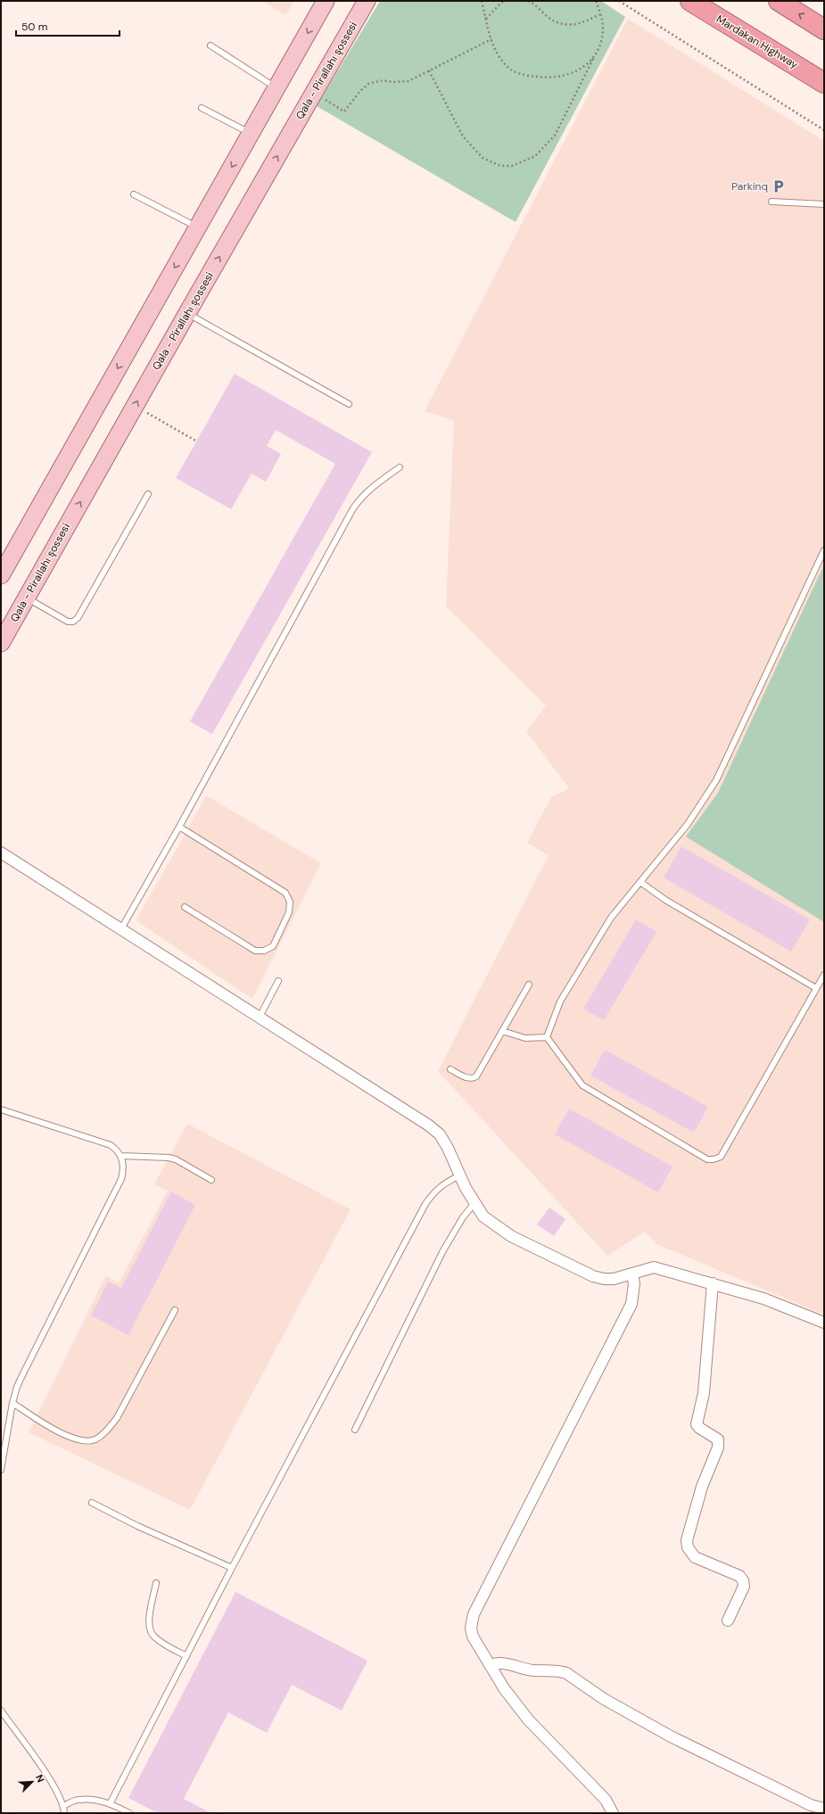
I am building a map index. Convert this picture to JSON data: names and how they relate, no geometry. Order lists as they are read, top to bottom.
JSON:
{
  "streets": {
    "highway": ["Mardakan Highway"],
    "main road": ["Qala - Pirallahı şossesi"]
  },
  "places": {
    "parking": ["Parkinq"]
  },
  "scale_bar": "50 m",
  "north": "top right"
}
